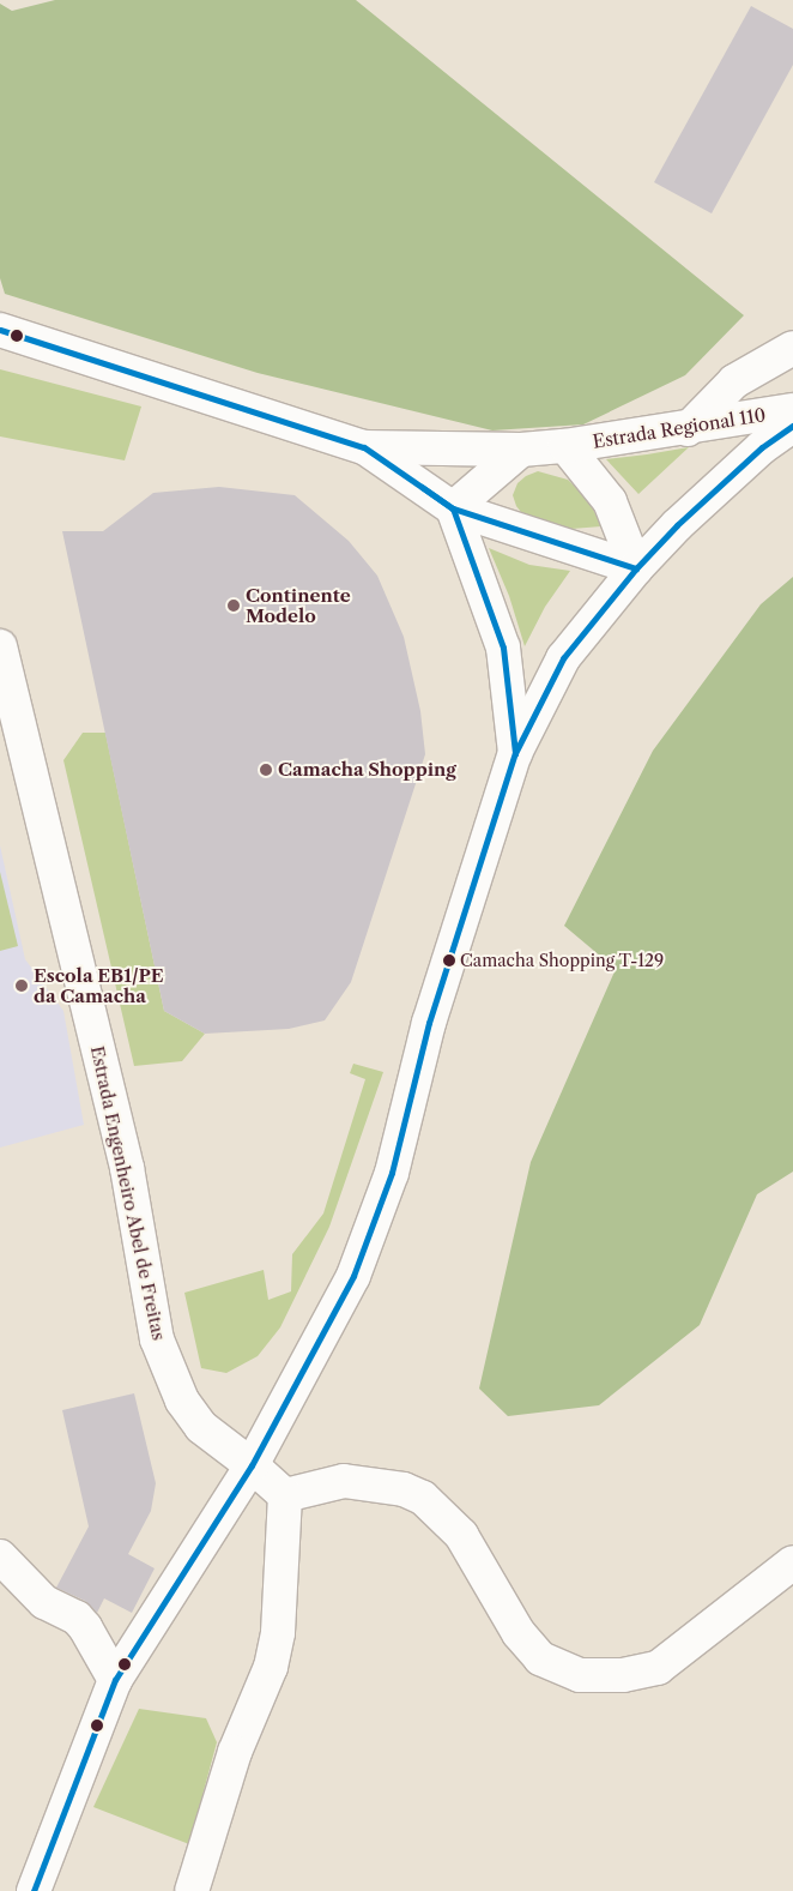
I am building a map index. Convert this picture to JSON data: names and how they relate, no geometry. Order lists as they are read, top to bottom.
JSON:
{
  "streets": {
    "main road": ["Estrada Regional 110", "Estrada Engenheiro Abel de Freitas"]
  },
  "places": [
    "Continente Modelo",
    "Camacha Shopping",
    "Camacha Shopping T-129",
    "Escola EB1/PE da Camacha"
  ]
}
